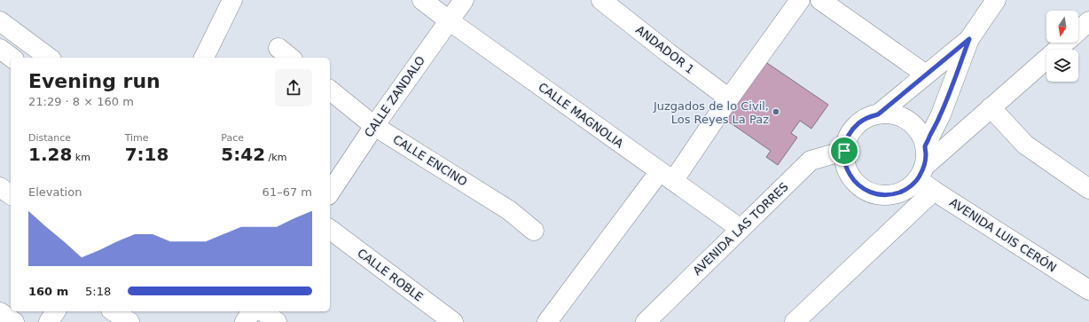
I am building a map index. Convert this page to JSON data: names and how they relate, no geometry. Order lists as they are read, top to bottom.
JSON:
{
  "streets": {
    "street": [
      "ANDADOR 1",
      "CALLE ZANDALO",
      "CALLE MAGNOLIA",
      "CALLE ENCINO",
      "AVENIDA LAS TORRES",
      "AVENIDA LUIS CERÓN",
      "CALLE ROBLE"
    ]
  },
  "crossings": [
    ["CALLE ZANDALO", "CALLE MAGNOLIA"],
    ["CALLE ZANDALO", "CALLE ENCINO"],
    ["CALLE MAGNOLIA", "AVENIDA LAS TORRES"],
    ["AVENIDA LAS TORRES", "AVENIDA LUIS CERÓN"]
  ],
  "places": ["Juzgados de lo Civil, Los Reyes La Paz"],
  "north": "bottom",
  "page": {
    "heading": ["Evening run", "21:29 · 8 × 160 m"],
    "stats": [
      ["Distance", "1.28 km"],
      ["Time", "7:18"],
      ["Pace", "5:42 /km"]
    ],
    "chart": ["Elevation", "61–67 m"],
    "list": [
      {
        "name": "160 m",
        "note": "5:18"
      }
    ]
  }
}
